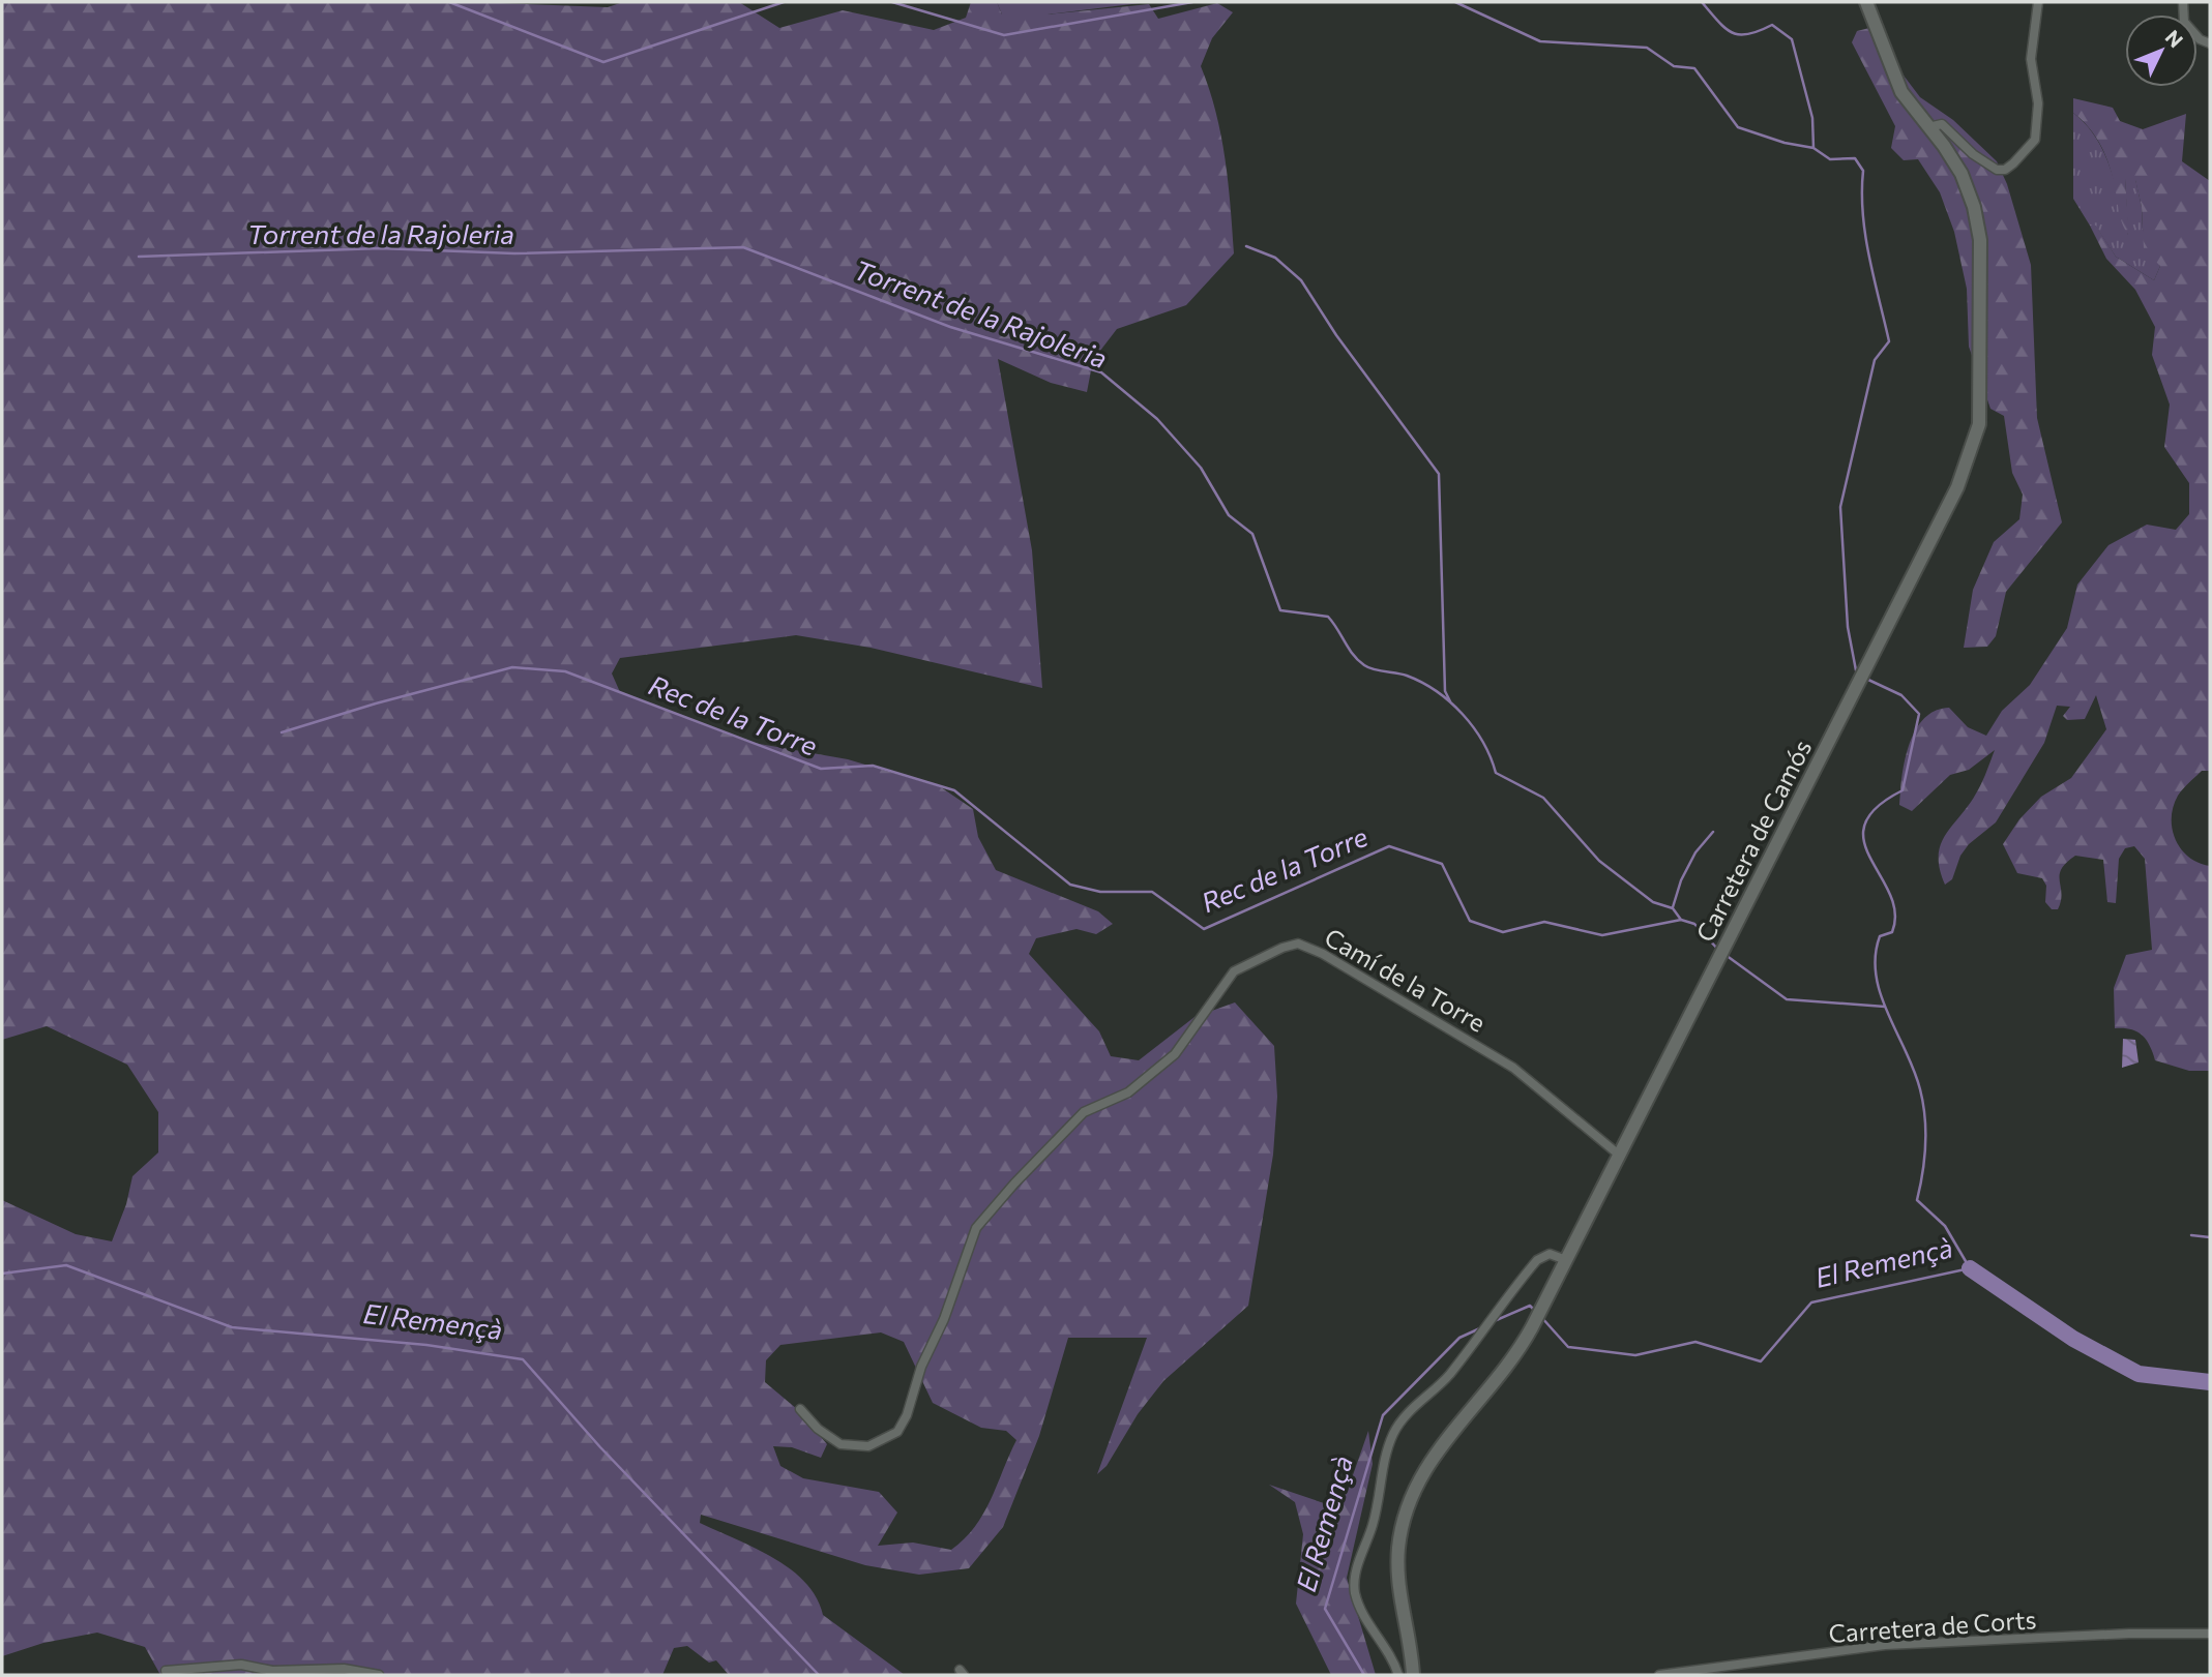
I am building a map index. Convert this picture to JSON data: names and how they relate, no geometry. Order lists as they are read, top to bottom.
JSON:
{
  "streets": {
    "street": ["Carretera de Camós", "Camí de la Torre", "Carretera de Corts"]
  },
  "crossings": [
    ["Carretera de Camós", "Camí de la Torre"]
  ],
  "water": ["Torrent de la Rajoleria", "Rec de la Torre", "El Remençà"],
  "north": "top right"
}
